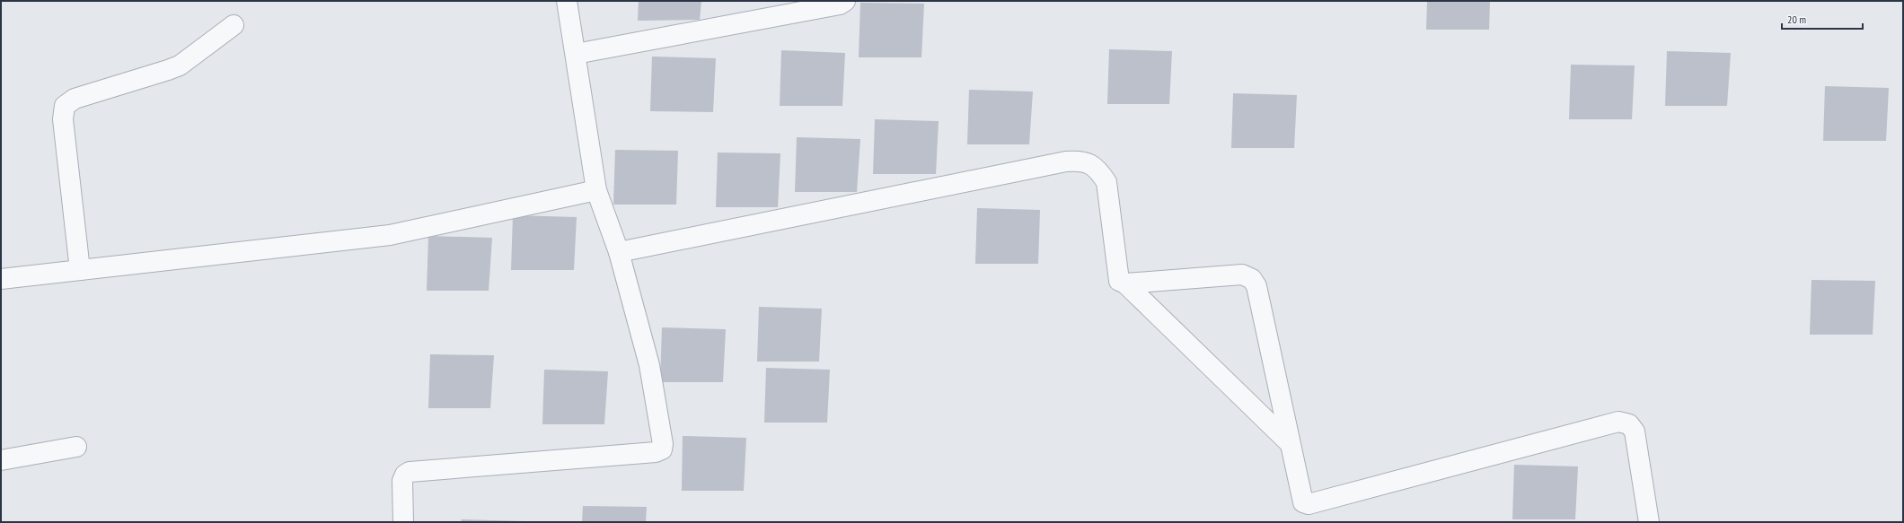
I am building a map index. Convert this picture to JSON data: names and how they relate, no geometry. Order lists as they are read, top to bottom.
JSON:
{
  "scale_bar": "20 m"
}
